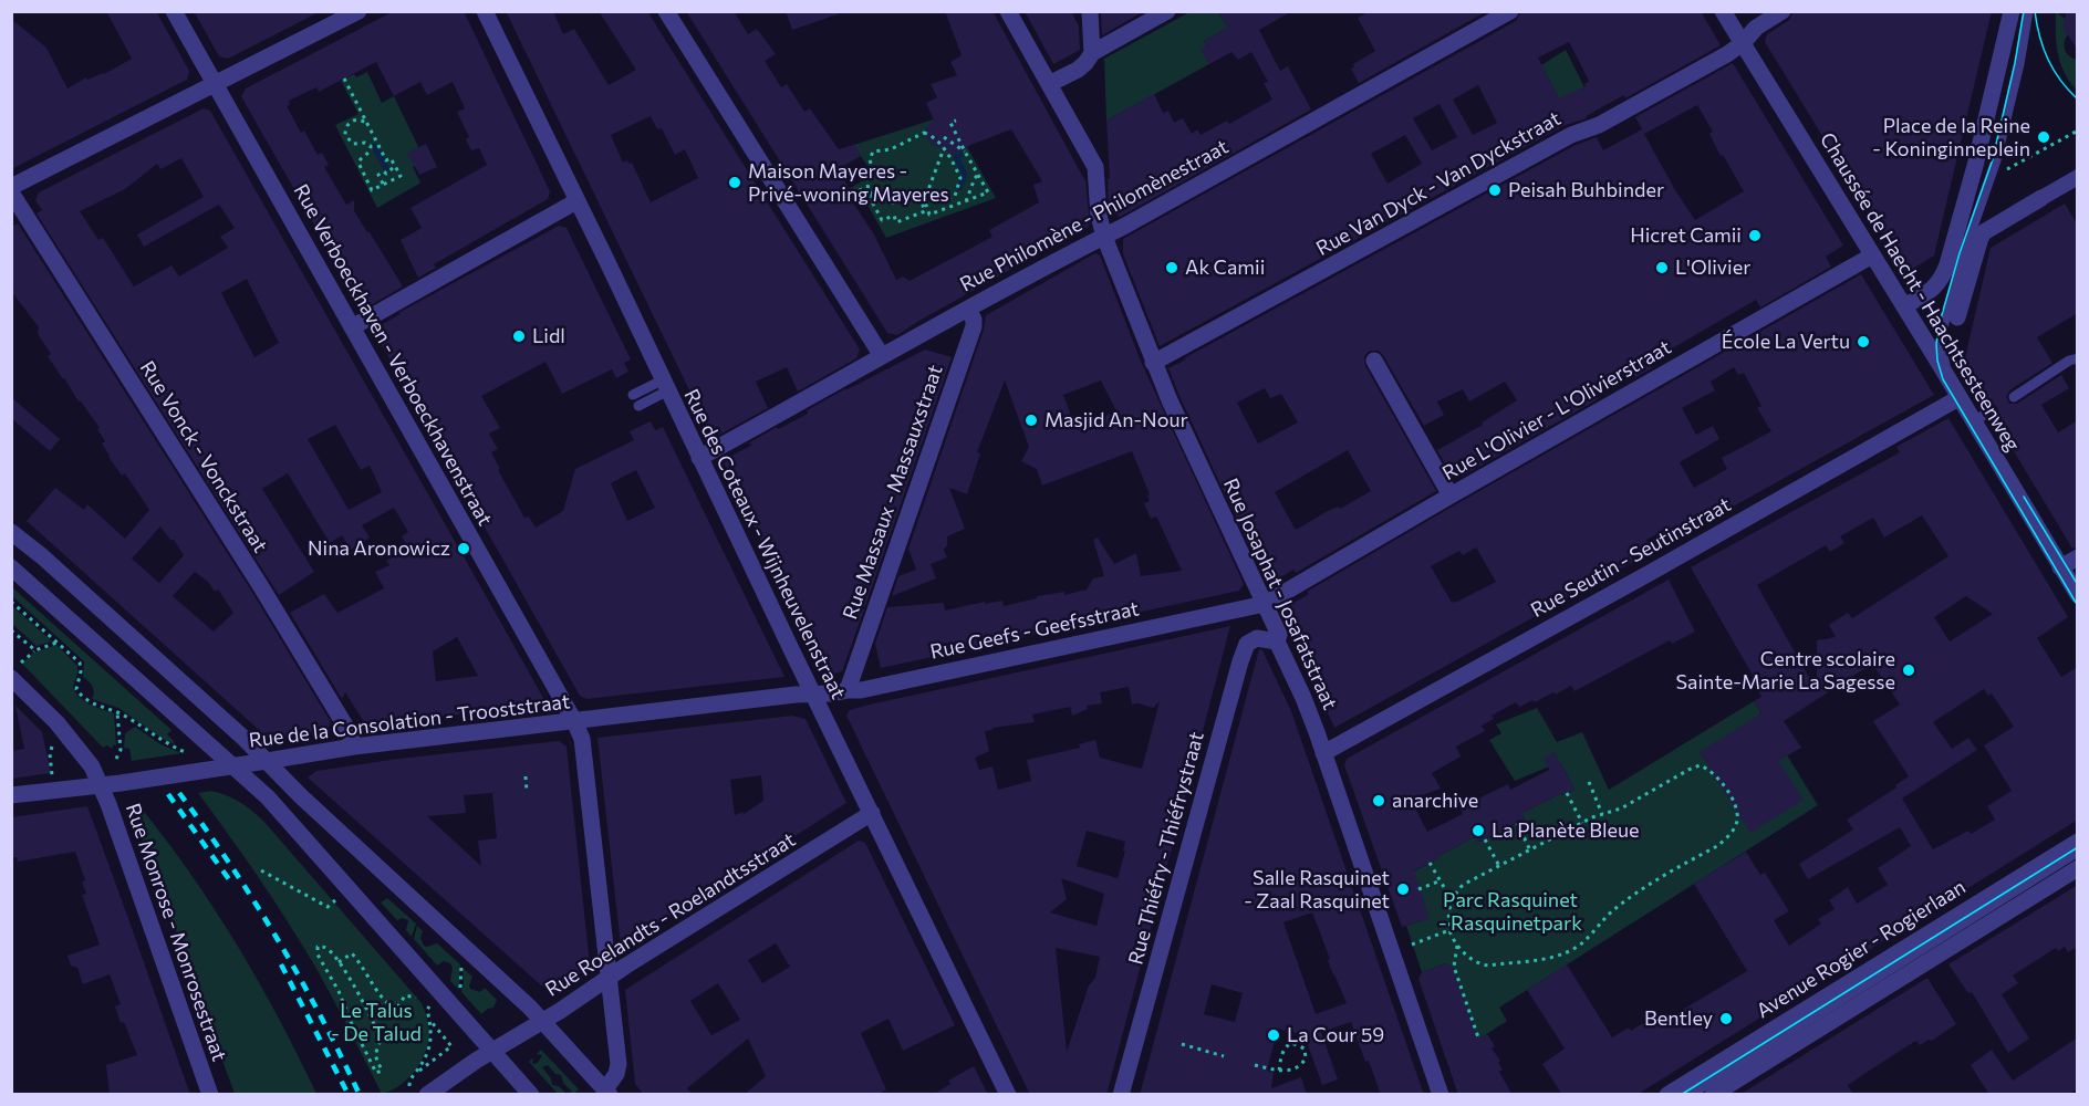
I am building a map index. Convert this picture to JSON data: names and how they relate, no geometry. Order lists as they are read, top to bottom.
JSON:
{
  "streets": {
    "street": [
      "Rue Van Dyck - Van Dyckstraat",
      "Rue Philomène - Philomènestraat",
      "Chaussée de Haecht - Haachtsesteenweg",
      "Rue Verboeckhaven - Verboeckhavenstraat",
      "Rue L'Olivier - L'Olivierstraat",
      "Rue Vonck - Vonckstraat",
      "Rue Massaux - Massauxstraat",
      "Rue des Coteaux - Wijnheuvelenstraat",
      "Rue Seutin - Seutinstraat",
      "Rue Josaphat - Josafatstraat",
      "Rue Geefs - Geefsstraat",
      "Rue de la Consolation - Trooststraat",
      "Rue Thiéfry - Thiéfrystraat",
      "Rue Roelandts - Roelandtsstraat",
      "Rue Monrose - Monrosestraat",
      "Avenue Rogier - Rogierlaan"
    ]
  },
  "crossings": [
    ["Rue Van Dyck - Van Dyckstraat", "Chaussée de Haecht - Haachtsesteenweg"],
    ["Rue Van Dyck - Van Dyckstraat", "Rue Josaphat - Josafatstraat"],
    ["Rue Philomène - Philomènestraat", "Rue Massaux - Massauxstraat"],
    ["Rue Philomène - Philomènestraat", "Rue des Coteaux - Wijnheuvelenstraat"],
    ["Rue Philomène - Philomènestraat", "Rue Josaphat - Josafatstraat"],
    ["Chaussée de Haecht - Haachtsesteenweg", "Rue L'Olivier - L'Olivierstraat"],
    ["Chaussée de Haecht - Haachtsesteenweg", "Rue Seutin - Seutinstraat"],
    ["Rue Verboeckhaven - Verboeckhavenstraat", "Rue de la Consolation - Trooststraat"],
    ["Rue Verboeckhaven - Verboeckhavenstraat", "Rue Roelandts - Roelandtsstraat"],
    ["Rue L'Olivier - L'Olivierstraat", "Rue Josaphat - Josafatstraat"],
    ["Rue L'Olivier - L'Olivierstraat", "Rue Geefs - Geefsstraat"],
    ["Rue Vonck - Vonckstraat", "Rue de la Consolation - Trooststraat"],
    ["Rue Massaux - Massauxstraat", "Rue Geefs - Geefsstraat"],
    ["Rue des Coteaux - Wijnheuvelenstraat", "Rue Geefs - Geefsstraat"],
    ["Rue des Coteaux - Wijnheuvelenstraat", "Rue de la Consolation - Trooststraat"],
    ["Rue des Coteaux - Wijnheuvelenstraat", "Rue Roelandts - Roelandtsstraat"],
    ["Rue Seutin - Seutinstraat", "Rue Josaphat - Josafatstraat"],
    ["Rue Josaphat - Josafatstraat", "Rue Geefs - Geefsstraat"],
    ["Rue Josaphat - Josafatstraat", "Rue Thiéfry - Thiéfrystraat"],
    ["Rue Geefs - Geefsstraat", "Rue de la Consolation - Trooststraat"],
    ["Rue de la Consolation - Trooststraat", "Rue Monrose - Monrosestraat"]
  ],
  "parks": ["Parc Rasquinet - Rasquinetpark", "Le Talus - De Talud"],
  "places": [
    "Place de la Reine - Koninginneplein",
    "Maison Mayeres - Privé-woning Mayeres",
    "Peisah Buhbinder",
    "Hicret Camii",
    "Ak Camii",
    "L'Olivier",
    "Lidl",
    "École La Vertu",
    "Masjid An-Nour",
    "Nina Aronowicz",
    "Centre scolaire Sainte-Marie La Sagesse",
    "anarchive",
    "La Planète Bleue",
    "Salle Rasquinet - Zaal Rasquinet",
    "Bentley",
    "La Cour 59"
  ]
}
